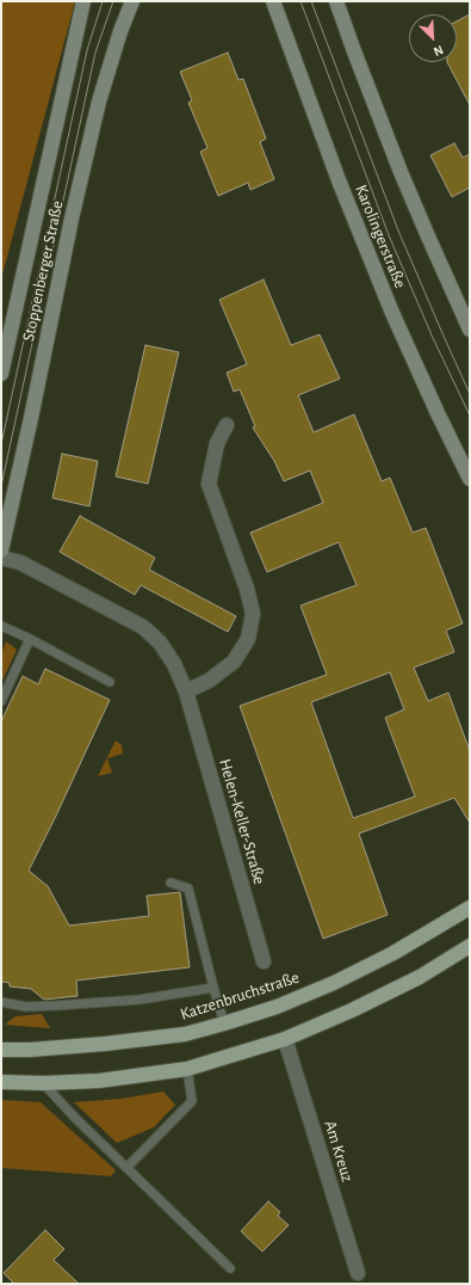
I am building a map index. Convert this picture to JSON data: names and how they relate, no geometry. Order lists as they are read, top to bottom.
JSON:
{
  "streets": {
    "main road": ["Karolingerstraße", "Stoppenberger Straße", "Katzenbruchstraße"],
    "street": ["Helen-Keller-Straße", "Am Kreuz"]
  },
  "north": "bottom right"
}
